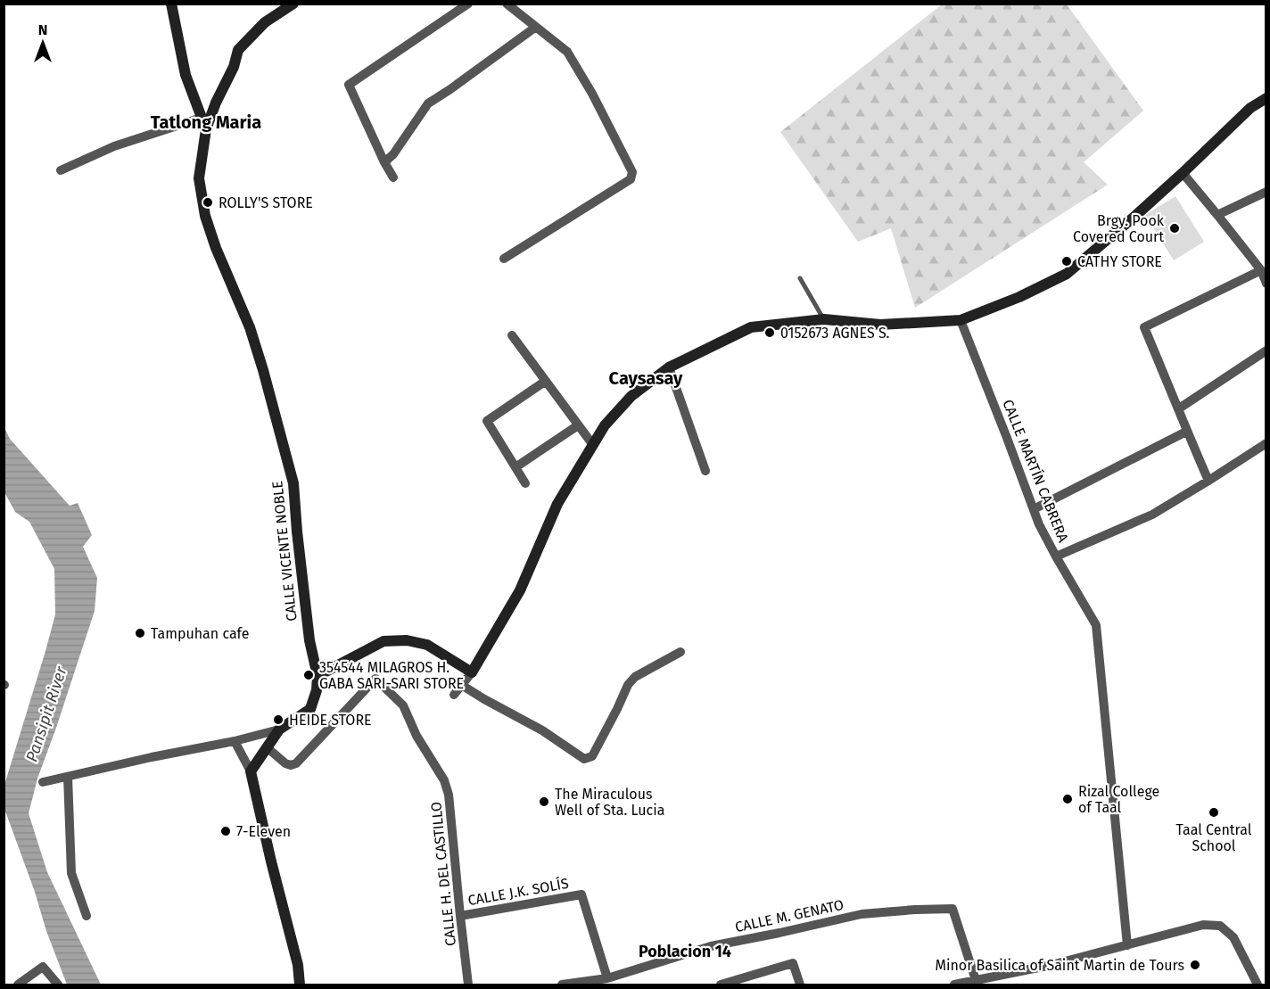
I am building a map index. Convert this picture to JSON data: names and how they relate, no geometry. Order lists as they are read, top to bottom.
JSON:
{
  "streets": {
    "street": [
      "CALLE MARTÍN CABRERA",
      "CALLE VICENTE NOBLE",
      "CALLE H. DEL CASTILLO",
      "CALLE J.K. SOLÍS",
      "CALLE M. GENATO"
    ]
  },
  "crossings": [
    ["CALLE VICENTE NOBLE", "CALLE H. DEL CASTILLO"],
    ["CALLE H. DEL CASTILLO", "CALLE J.K. SOLÍS"],
    ["CALLE J.K. SOLÍS", "CALLE M. GENATO"]
  ],
  "districts": ["Tatlong Maria", "Caysasay", "Poblacion 14"],
  "water": ["Pansipit River"],
  "places": [
    "ROLLY'S STORE",
    "Brgy. Pook Covered Court",
    "CATHY STORE",
    "0152673 AGNES S.",
    "Tampuhan cafe",
    "354544 MILAGROS H. GABA SARI-SARI STORE",
    "HEIDE STORE",
    "Rizal College of Taal",
    "The Miraculous Well of Sta. Lucia",
    "Taal Central School",
    "7-Eleven",
    "Minor Basilica of Saint Martin de Tours"
  ],
  "north": "top"
}
